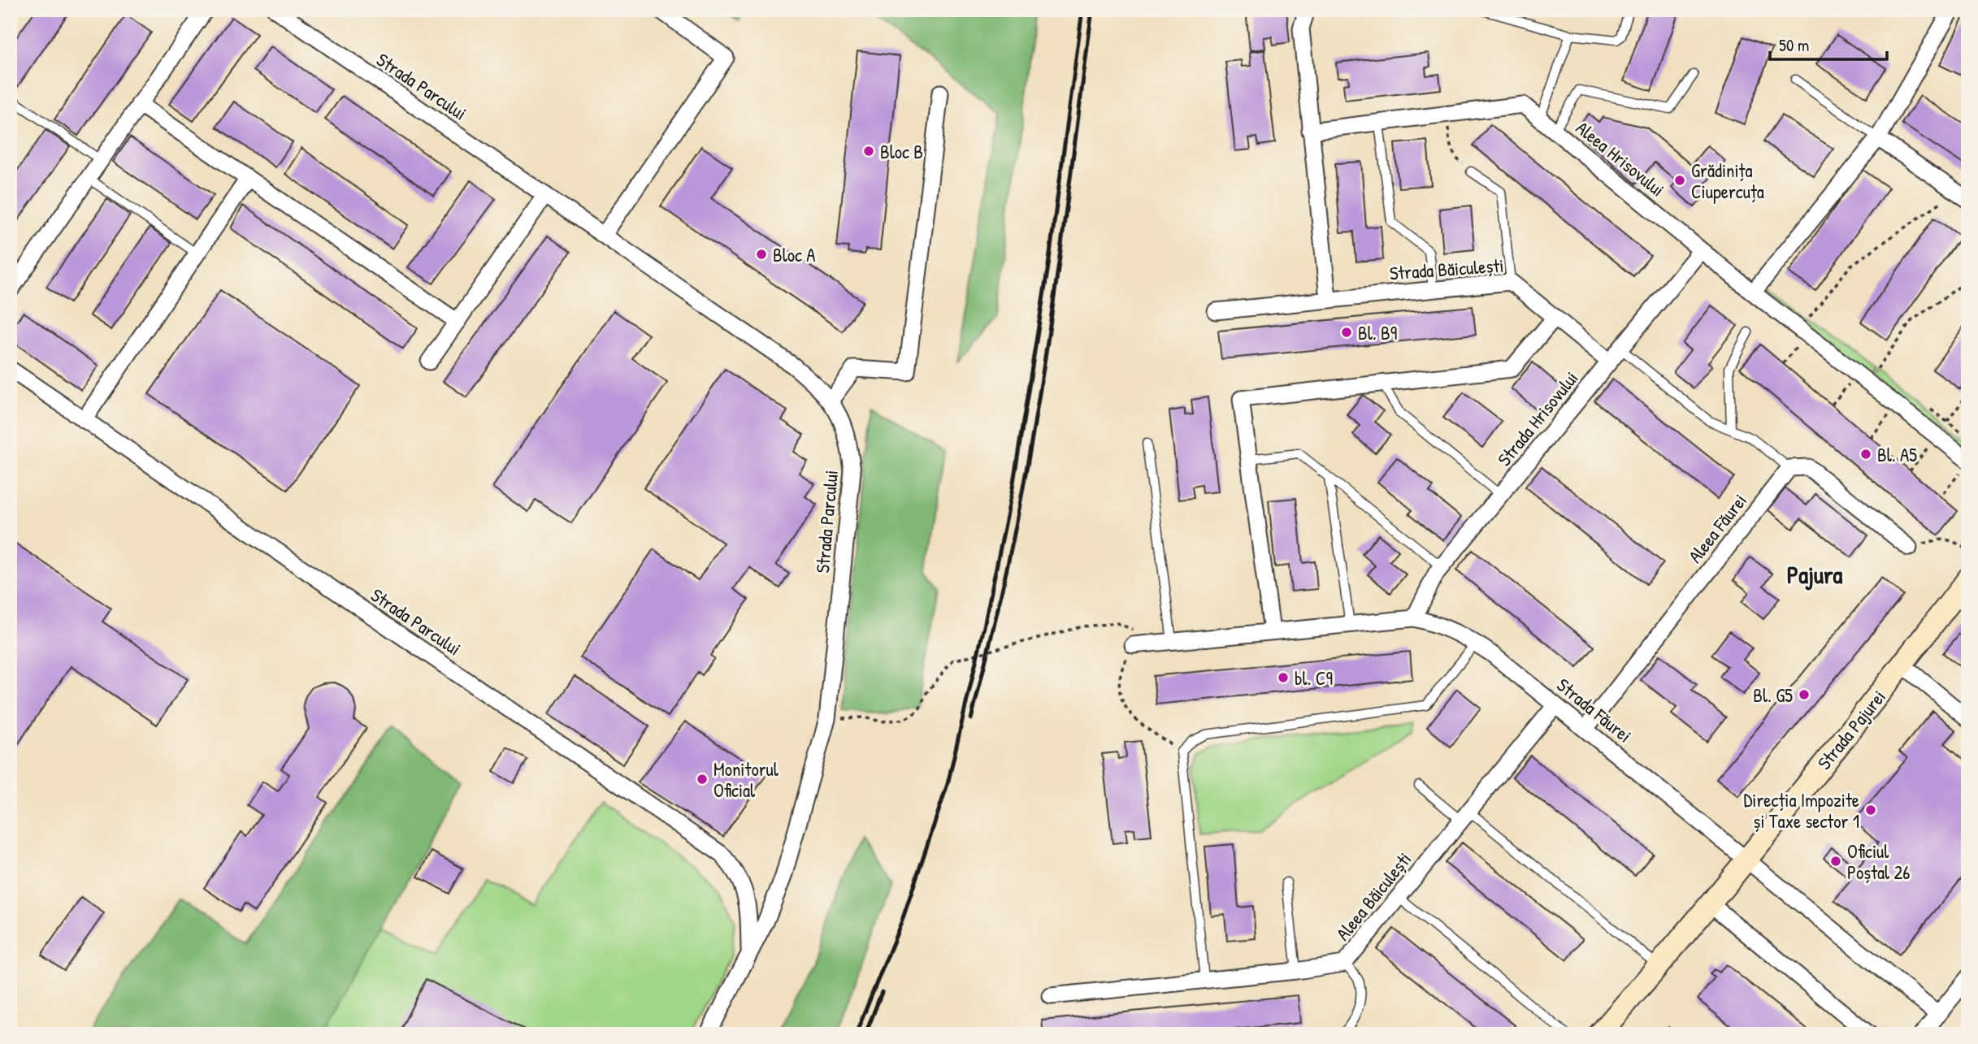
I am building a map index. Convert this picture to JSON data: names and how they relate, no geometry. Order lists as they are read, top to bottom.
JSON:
{
  "streets": {
    "street": [
      "Strada Parcului",
      "Aleea Hrisovului",
      "Strada Băiculești",
      "Strada Hrisovului",
      "Aleea Făurei",
      "Strada Făurei",
      "Strada Pajurei",
      "Aleea Băiculești"
    ]
  },
  "crossings": [
    ["Aleea Hrisovului", "Strada Hrisovului"],
    ["Strada Băiculești", "Strada Hrisovului"],
    ["Strada Hrisovului", "Strada Făurei"],
    ["Aleea Făurei", "Strada Făurei"],
    ["Strada Făurei", "Strada Pajurei"],
    ["Strada Făurei", "Aleea Băiculești"]
  ],
  "districts": ["Pajura"],
  "places": [
    "Bloc B",
    "Grădinița Ciupercuța",
    "Bloc A",
    "Bl. B9",
    "Bl. A5",
    "bl. C9",
    "Bl. G5",
    "Monitorul Oficial",
    "Direcția Impozite și Taxe sector 1",
    "Oficiul Poștal 26"
  ],
  "scale_bar": "50 m"
}
